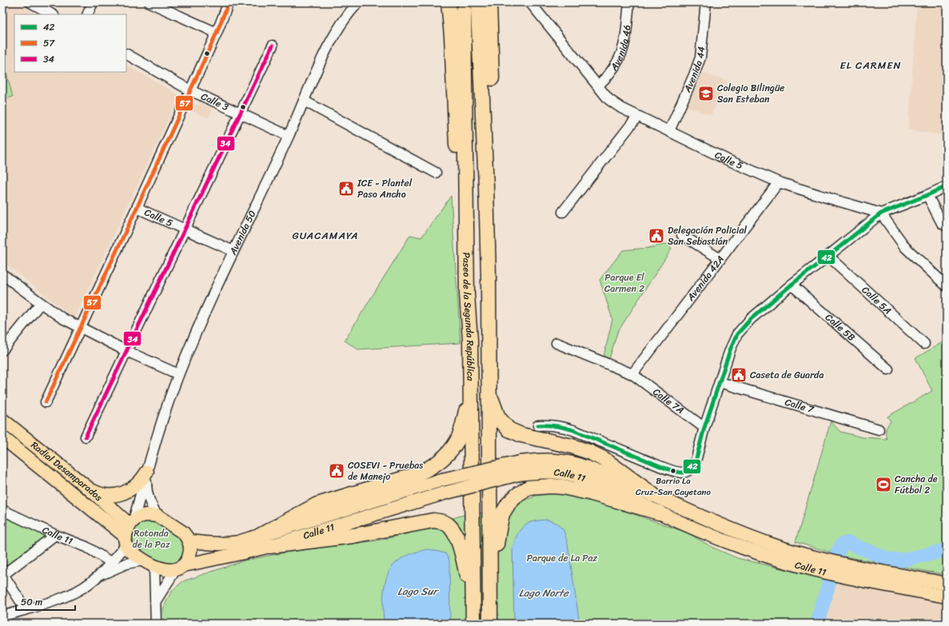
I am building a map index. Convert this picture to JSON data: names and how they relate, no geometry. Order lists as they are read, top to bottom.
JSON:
{
  "streets": {
    "highway": ["Paseo de la Segunda República"],
    "main road": ["Radial Desamparados", "Calle 11"],
    "street": [
      "Avenida 46",
      "Avenida 44",
      "Calle 3",
      "Calle 5",
      "Avenida 50",
      "Avenida 42A",
      "Calle 5A",
      "Calle 5B",
      "Calle 7A",
      "Calle 7"
    ]
  },
  "crossings": [
    ["Avenida 46", "Calle 5"],
    ["Avenida 44", "Calle 5"],
    ["Calle 3", "Avenida 50"],
    ["Calle 5", "Avenida 50"],
    ["Calle 5", "Avenida 42A"],
    ["Avenida 50", "Radial Desamparados"],
    ["Avenida 50", "Calle 11"],
    ["Avenida 42A", "Calle 7A"],
    ["Radial Desamparados", "Calle 11"]
  ],
  "districts": ["EL CARMEN", "GUACAMAYA"],
  "water": ["Lago Sur", "Lago Norte"],
  "parks": ["Parque El Carmen 2", "Rotonda de la Paz", "Parque de La Paz"],
  "places": {
    "school or university": ["Colegio Bilingüe San Esteban"],
    "public building": [
      "ICE - Plantel Paso Ancho",
      "Delegación Policial San Sebastián",
      "Caseta de Guarda",
      "COSEVI - Pruebas de Manejo"
    ],
    "other": ["Barrio La Cruz-San Cayetano"],
    "sports": ["Cancha de Fútbol 2"]
  },
  "lines": ["transit line 57", "transit line 34", "transit line 42"],
  "legend": ["42", "57", "34"],
  "scale_bar": "50 m"
}
